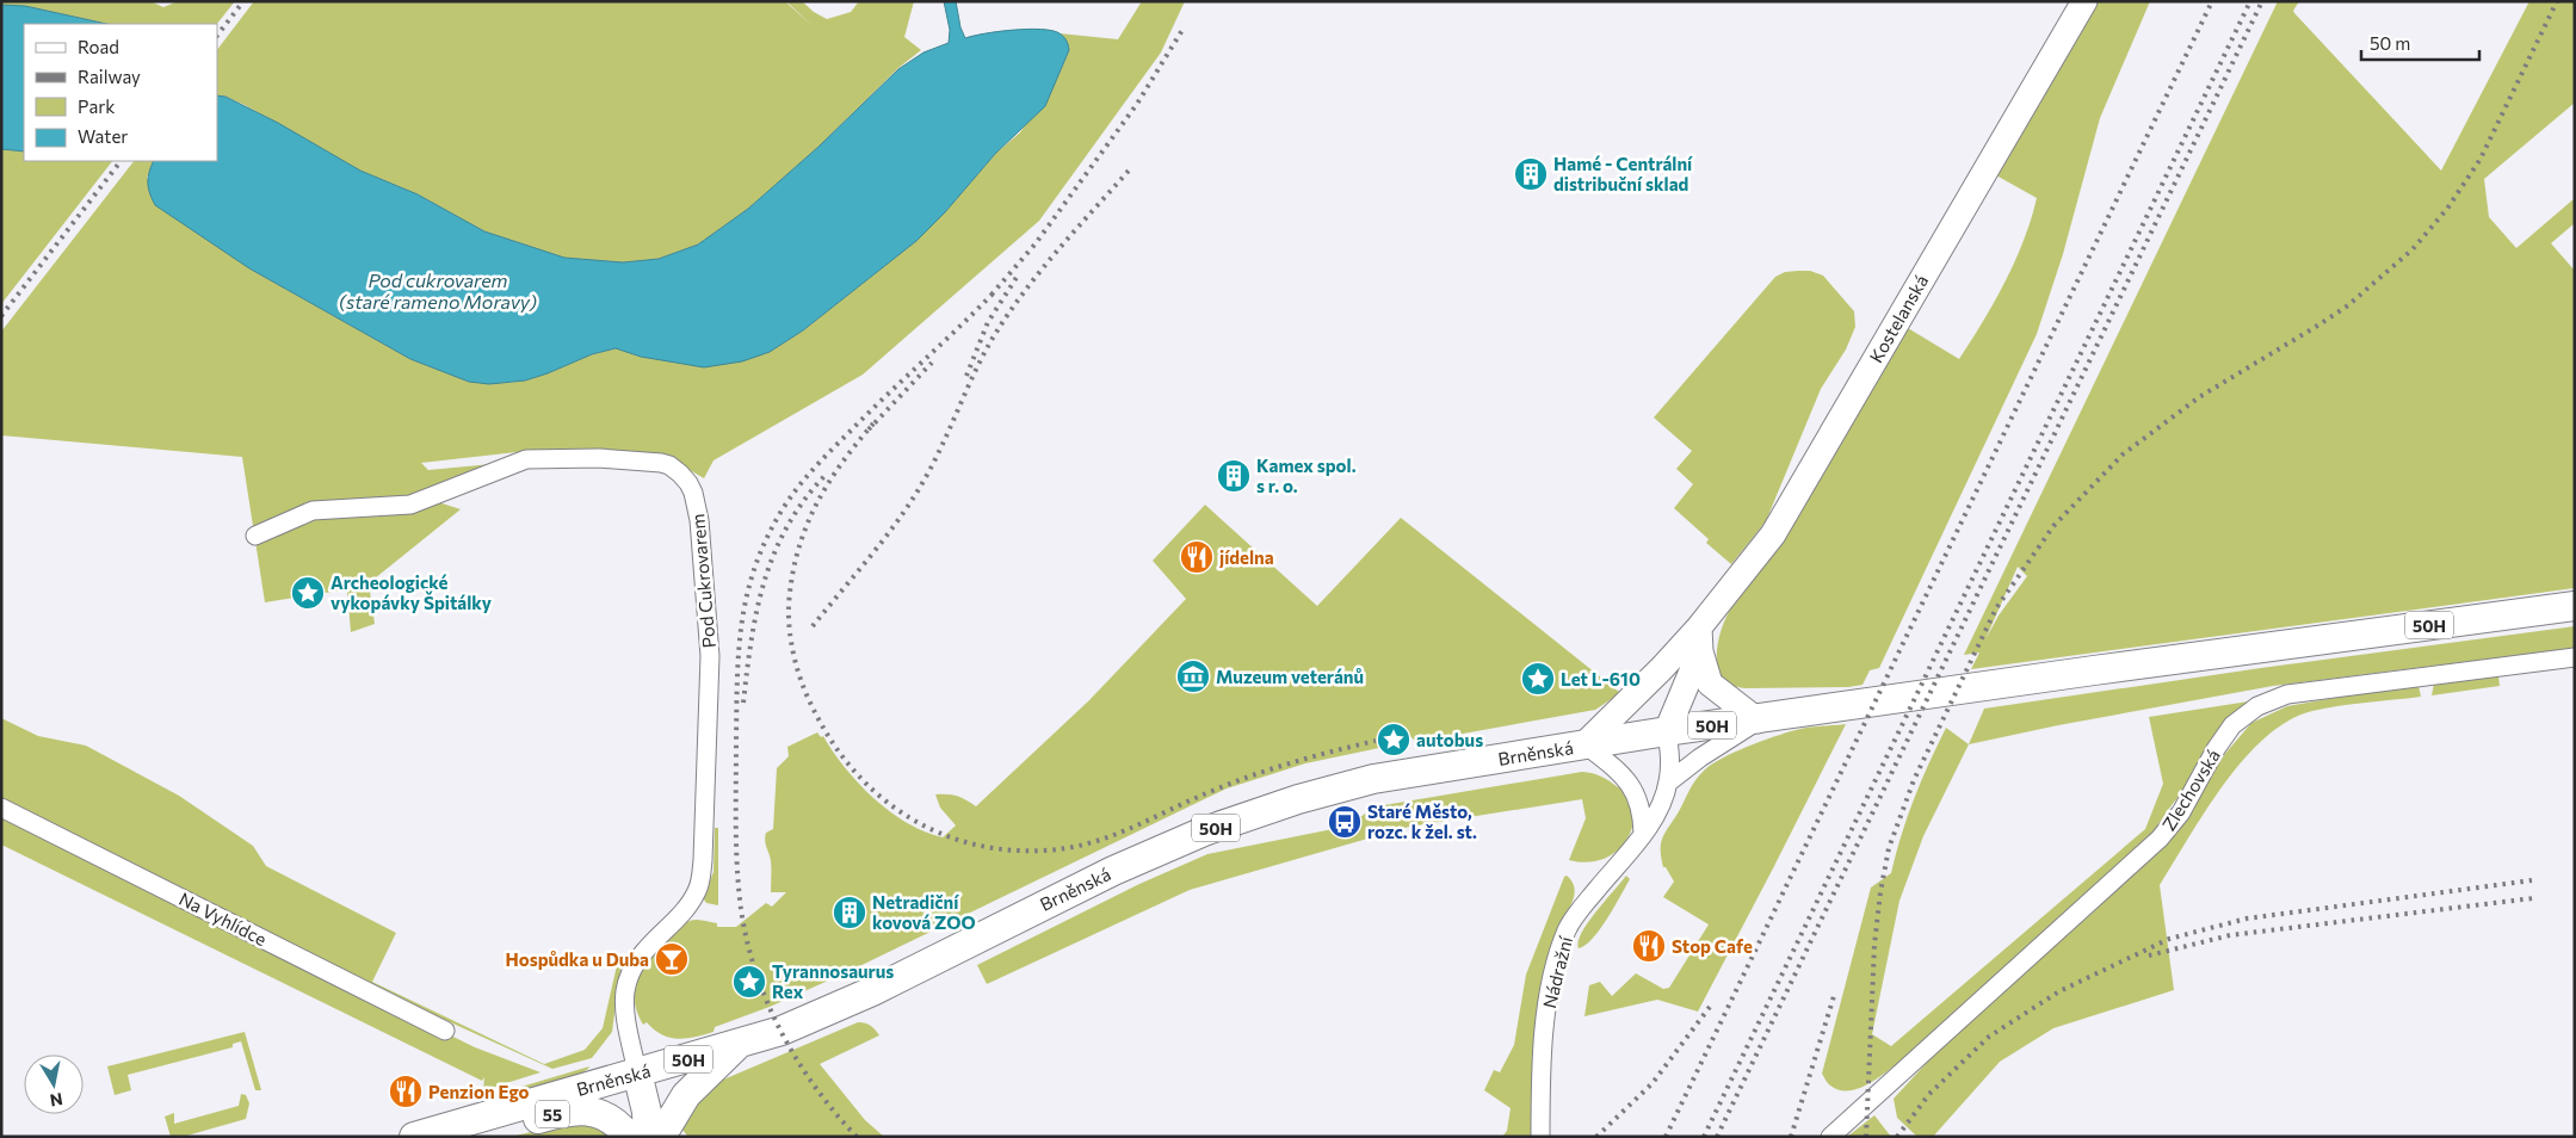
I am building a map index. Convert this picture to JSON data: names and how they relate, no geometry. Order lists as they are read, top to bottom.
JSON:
{
  "streets": {
    "main road": [
      "Kostelanská",
      "50H",
      "Brněnská",
      "55"
    ],
    "street": [
      "Pod Cukrovarem",
      "Zlechovská",
      "Na Vyhlídce",
      "Nádražní"
    ]
  },
  "crossings": [
    ["Kostelanská", "Brněnská"],
    ["Kostelanská", "Nádražní"],
    ["Pod Cukrovarem", "Brněnská"],
    ["50H", "Brněnská"],
    ["Brněnská", "Nádražní"]
  ],
  "water": ["Pod cukrovarem (staré rameno Moravy)"],
  "places": {
    "building": ["Hamé - Centrální distribuční sklad", "Kamex spol. s r. o.", "Netradiční kovová ZOO"],
    "restaurant": ["jídelna", "Stop Cafe", "Penzion Ego"],
    "place": [
      "Archeologické vykopávky Špitálky",
      "Let L-610",
      "autobus",
      "Tyrannosaurus Rex"
    ],
    "museum": ["Muzeum veteránů"],
    "bus stop": ["Staré Město, rozc. k žel. st."],
    "bar": ["Hospůdka u Duba"]
  },
  "legend": [
    "Road",
    "Railway",
    "Park",
    "Water"
  ],
  "scale_bar": "50 m",
  "north": "bottom"
}
